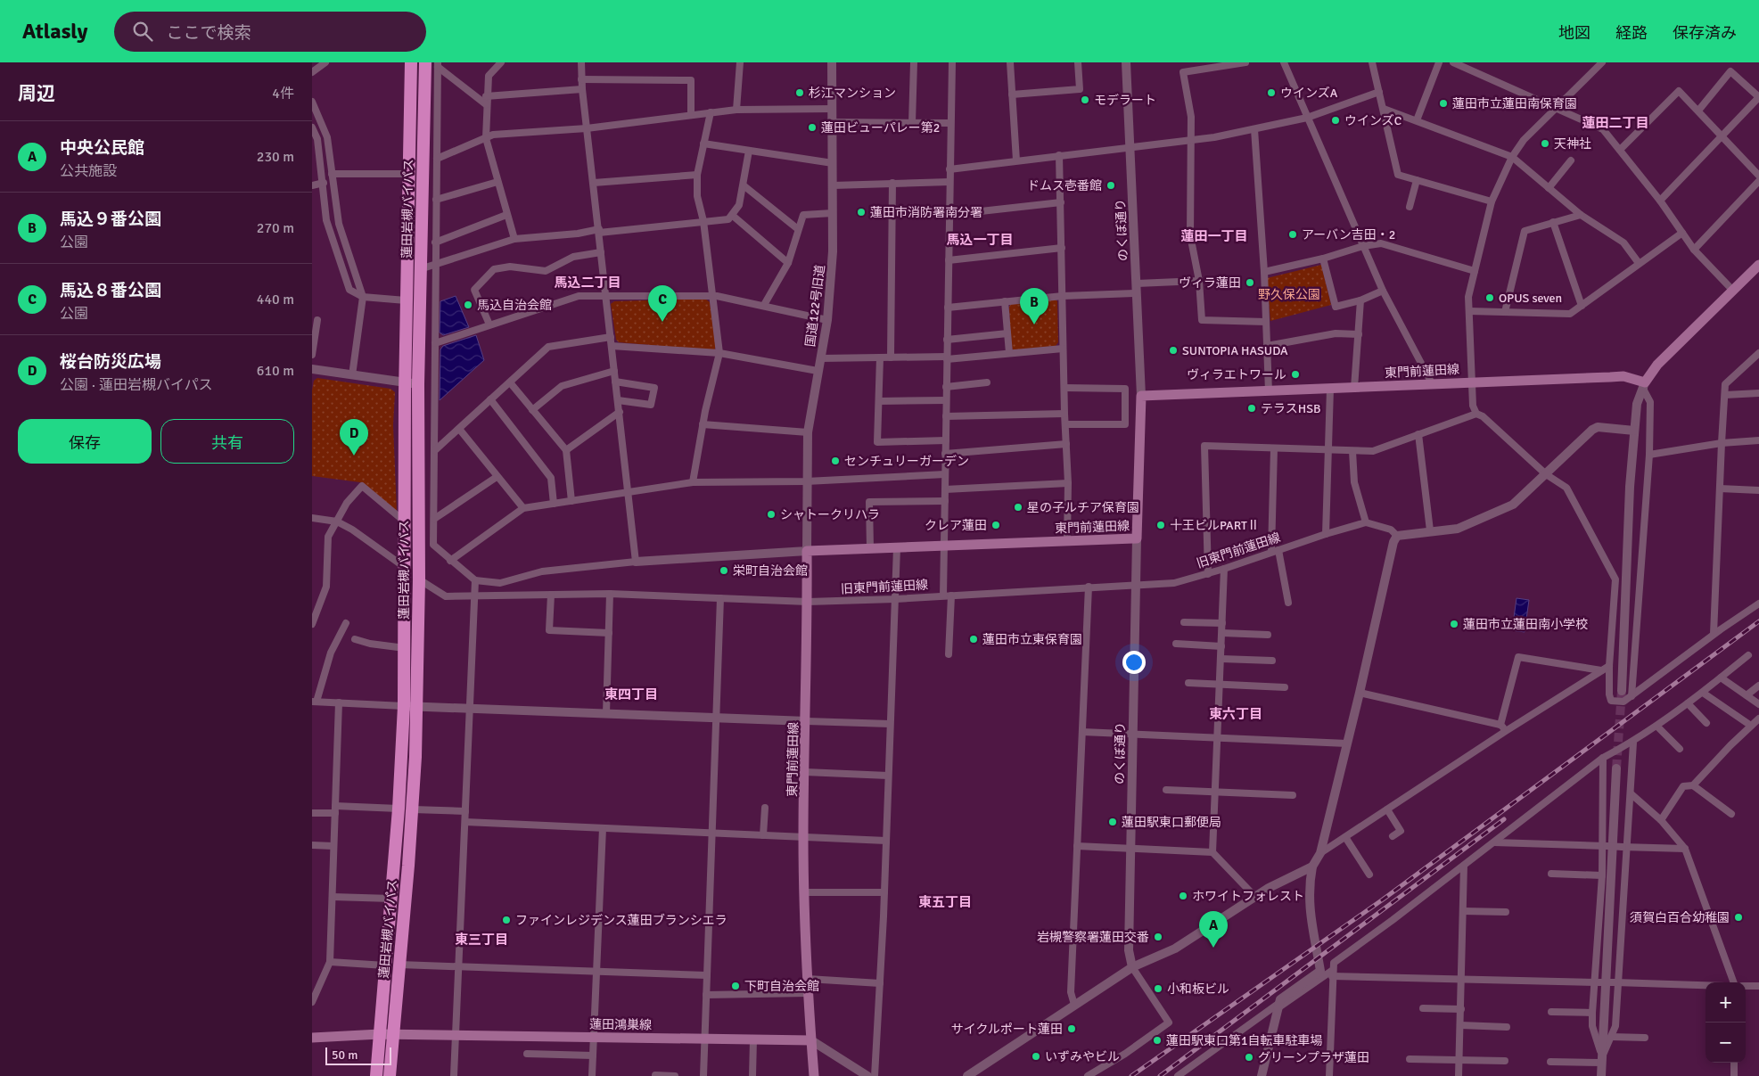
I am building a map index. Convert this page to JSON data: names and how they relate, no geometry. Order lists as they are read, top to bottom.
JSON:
{
  "streets": {
    "highway": ["蓮田岩槻バイパス"],
    "main road": ["東門前蓮田線", "蓮田鴻巣線"],
    "street": ["のくぼ通り", "国道122号旧道", "旧東門前蓮田線"]
  },
  "crossings": [
    ["蓮田岩槻バイパス", "旧東門前蓮田線"],
    ["蓮田岩槻バイパス", "蓮田鴻巣線"],
    ["のくぼ通り", "東門前蓮田線"],
    ["のくぼ通り", "旧東門前蓮田線"],
    ["国道122号旧道", "東門前蓮田線"],
    ["東門前蓮田線", "旧東門前蓮田線"],
    ["東門前蓮田線", "蓮田鴻巣線"]
  ],
  "districts": [
    "蓮田二丁目",
    "蓮田一丁目",
    "馬込一丁目",
    "馬込二丁目",
    "東四丁目",
    "東六丁目",
    "東五丁目",
    "東三丁目"
  ],
  "parks": ["野久保公園"],
  "places": [
    "杉江マンション",
    "ウインズA",
    "モデラート",
    "蓮田市立蓮田南保育園",
    "ウインズC",
    "蓮田ビューパレー第2",
    "天神社",
    "ドムス壱番館",
    "蓮田市消防署南分署",
    "アーバン吉田・2",
    "ヴィラ蓮田",
    "OPUS seven",
    "馬込自治会館",
    "SUNTOPIA HASUDA",
    "ヴィラエトワール",
    "テラスHSB",
    "センチュリーガーデン",
    "星の子ルチア保育園",
    "シャトークリハラ",
    "クレア蓮田",
    "十王ビルPARTⅡ",
    "栄町自治会館",
    "蓮田市立蓮田南小学校",
    "蓮田市立東保育園",
    "蓮田駅東口郵便局",
    "ホワイトフォレスト",
    "須賀白百合幼稚園",
    "ファインレジデンス蓮田ブランシエラ",
    "岩槻警察署蓮田交番",
    "下町自治会館",
    "小和板ビル",
    "サイクルポート蓮田",
    "蓮田駅東口第1自転車駐車場",
    "いずみやビル",
    "グリーンプラザ蓮田"
  ],
  "scale_bar": "50 m",
  "page": {
    "header": "Atlasly",
    "search": "ここで検索",
    "nav": ["地図", "経路", "保存済み"],
    "heading": ["周辺", "4件"],
    "list": [
      {
        "mark": "A",
        "name": "中央公民館",
        "note": "公共施設",
        "value": "230 m"
      },
      {
        "mark": "B",
        "name": "馬込９番公園",
        "note": "公園",
        "value": "270 m"
      },
      {
        "mark": "C",
        "name": "馬込８番公園",
        "note": "公園",
        "value": "440 m"
      },
      {
        "mark": "D",
        "name": "桜台防災広場",
        "note": "公園 · 蓮田岩槻バイパス",
        "value": "610 m"
      }
    ],
    "pins": [
      "C",
      "B",
      "D",
      "A"
    ],
    "buttons": ["保存", "共有"],
    "map_buttons": ["+", "−"],
    "scale": "50 m"
  }
}
